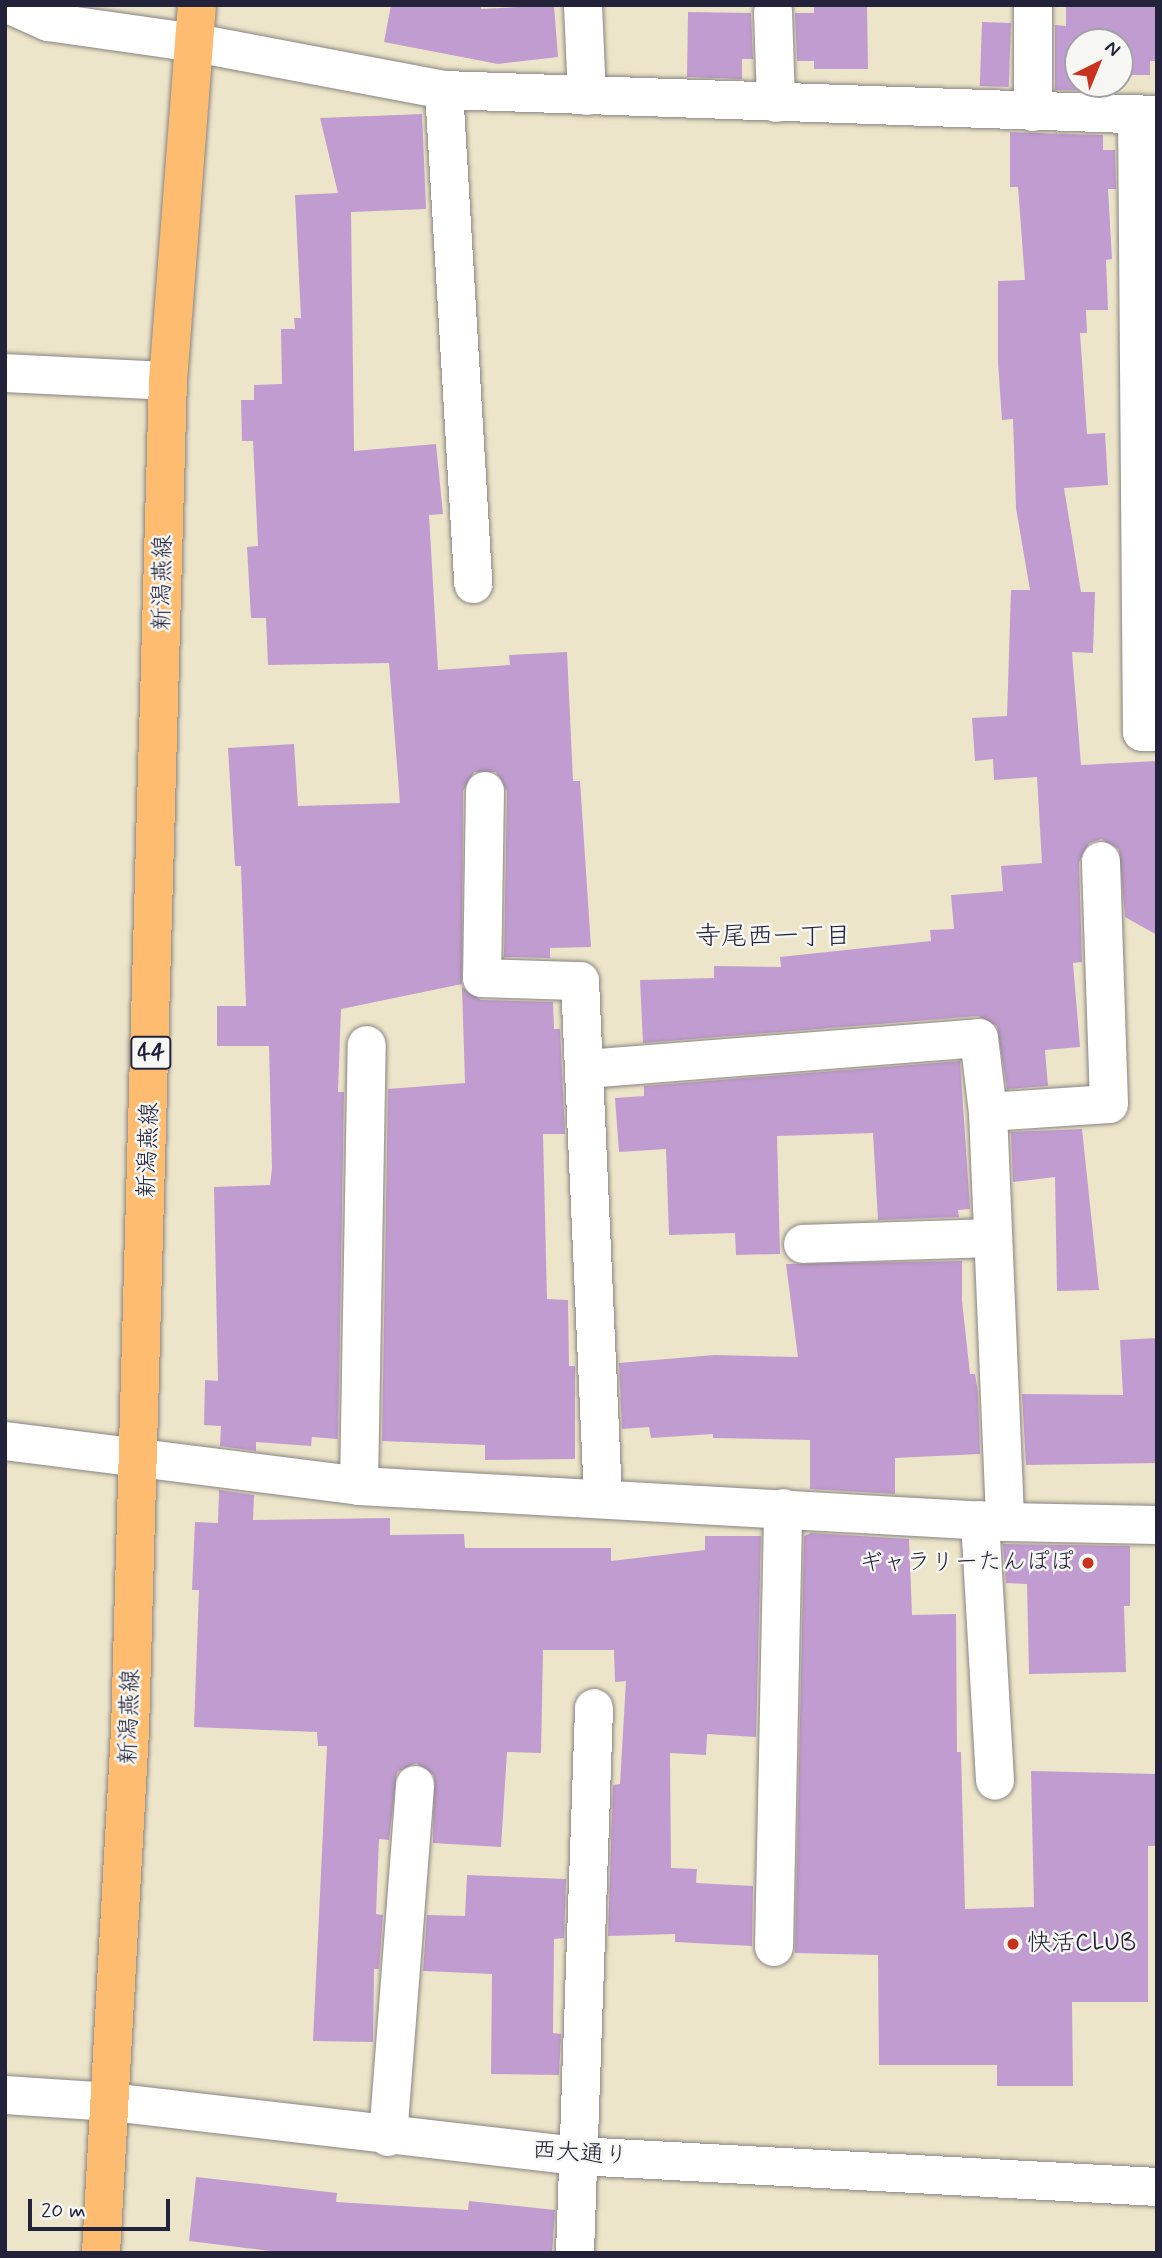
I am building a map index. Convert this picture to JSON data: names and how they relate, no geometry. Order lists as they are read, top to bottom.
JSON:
{
  "streets": {
    "main road": ["新潟燕線", "44"],
    "street": ["西大通り"]
  },
  "crossings": [
    ["新潟燕線", "西大通り"]
  ],
  "districts": ["寺尾西一丁目"],
  "places": ["ギャラリーたんぽぽ", "快活CLUB"],
  "scale_bar": "20 m",
  "north": "top right"
}
